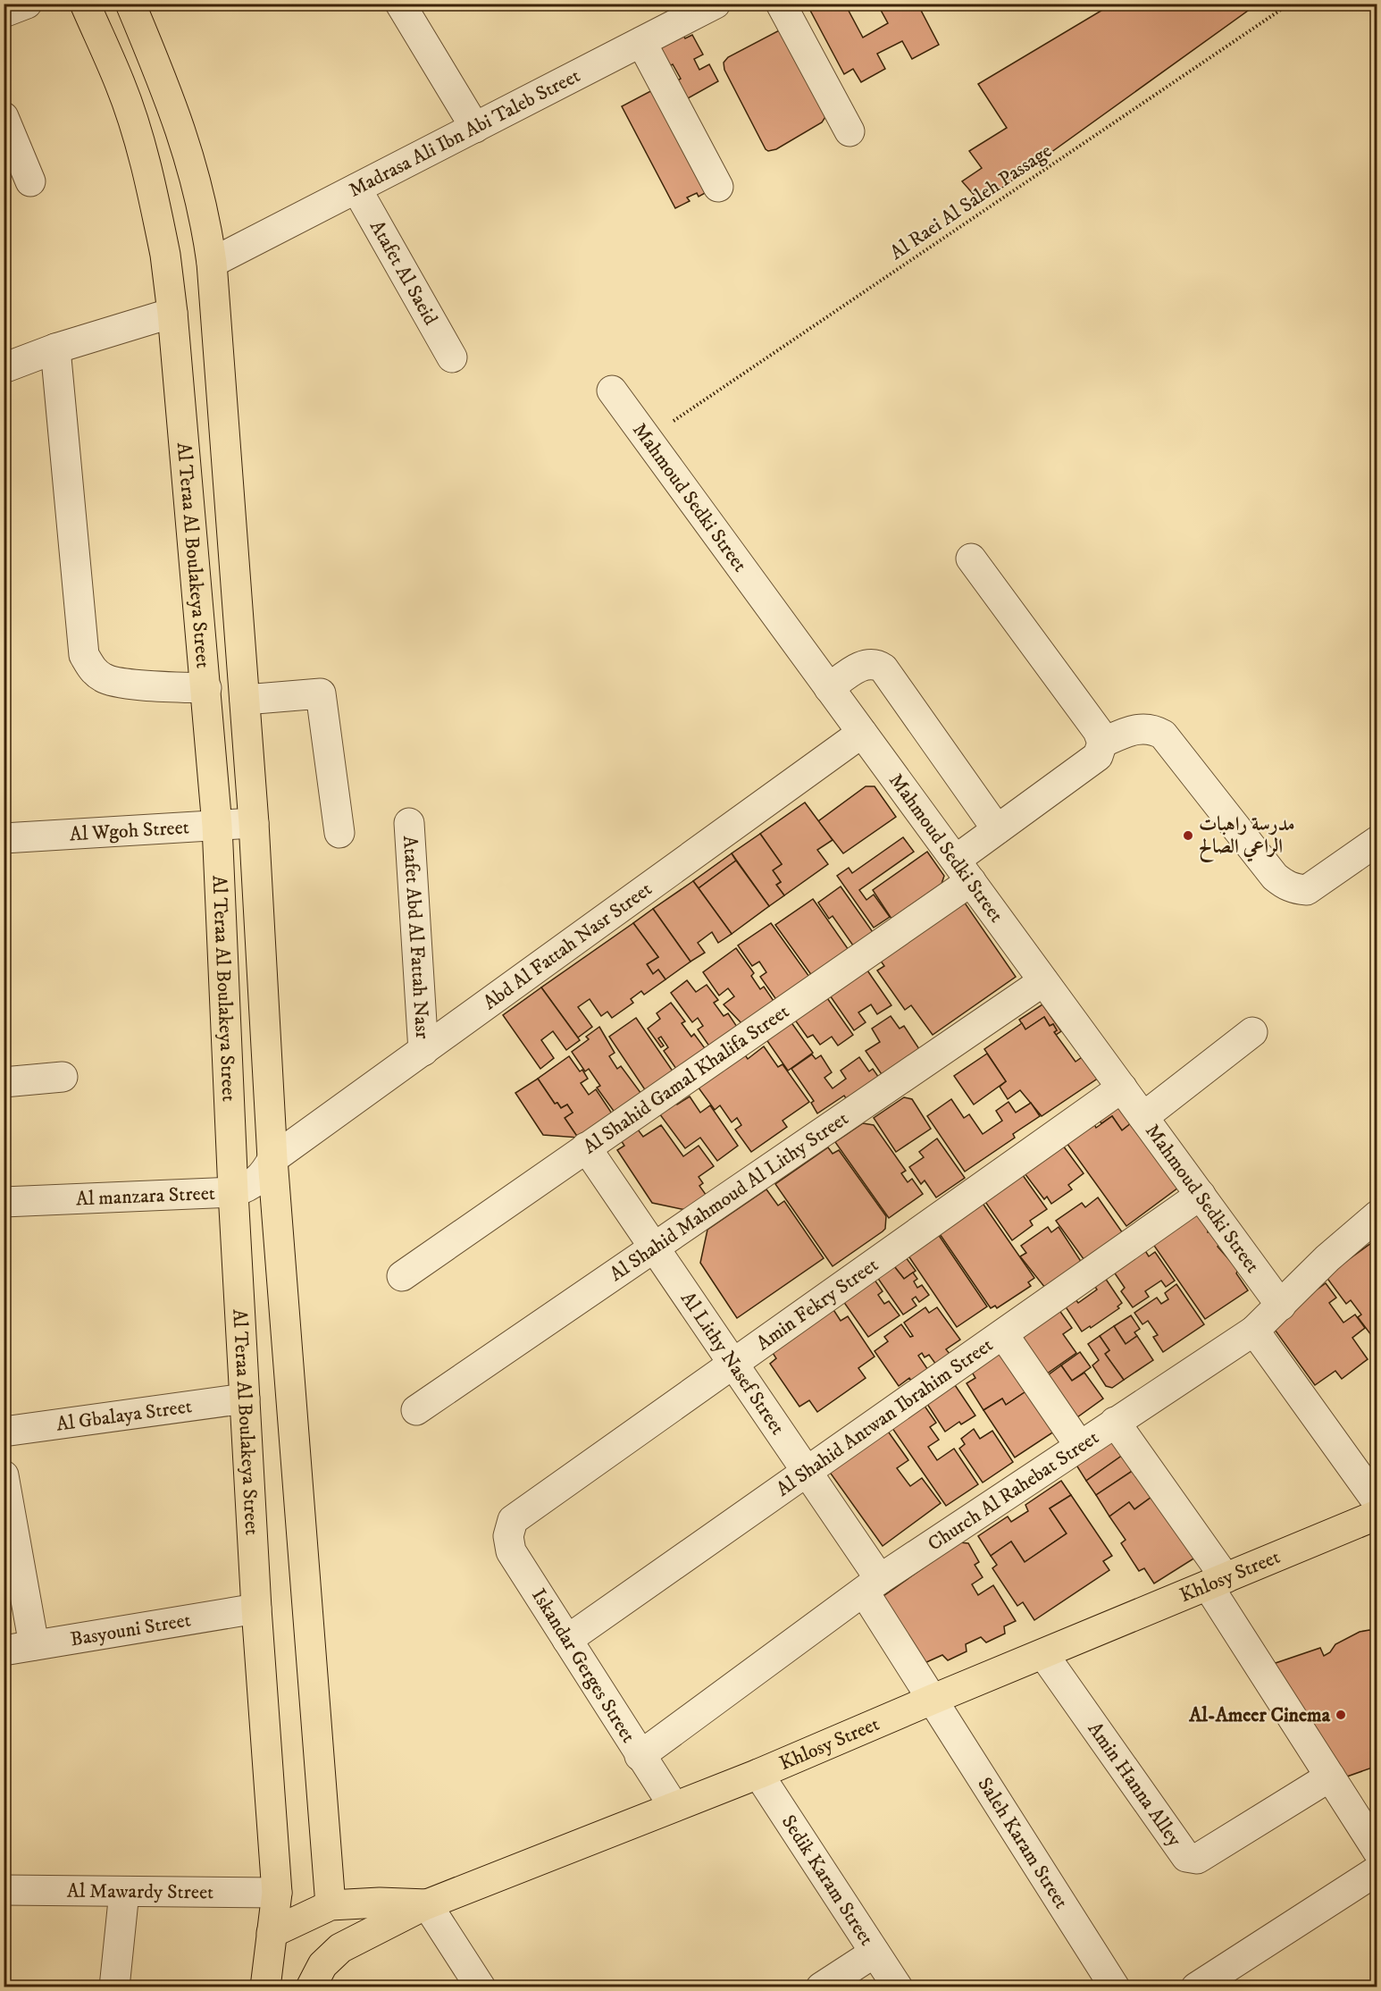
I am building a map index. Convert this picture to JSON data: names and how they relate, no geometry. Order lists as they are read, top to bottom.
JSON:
{
  "streets": {
    "main road": ["Al Teraa Al Boulakeya Street", "Khlosy Street"],
    "street": [
      "Madrasa Ali Ibn Abi Taleb Street",
      "Atafet Al Saeid",
      "Mahmoud Sedki Street",
      "Al Wgoh Street",
      "Atafet Abd Al Fattah Nasr",
      "Abd Al Fattah Nasr Street",
      "Al Shahid Gamal Khalifa Street",
      "Al manzara Street",
      "Al Shahid Mahmoud Al Lithy Street",
      "Amin Fekry Street",
      "Al Lithy Nasef Street",
      "Al Gbalaya Street",
      "Al Shahid Antwan Ibrahim Street",
      "Church Al Rahebat Street",
      "Basyouni Street",
      "Iskandar Gerges Street",
      "Amin Hanna Alley",
      "Saleh Karam Street",
      "Sedik Karam Street",
      "Al Mawardy Street"
    ],
    "path": ["Al Raei Al Saleh Passage"]
  },
  "crossings": [
    ["Madrasa Ali Ibn Abi Taleb Street", "Atafet Al Saeid"],
    ["Madrasa Ali Ibn Abi Taleb Street", "Al Teraa Al Boulakeya Street"],
    ["Mahmoud Sedki Street", "Abd Al Fattah Nasr Street"],
    ["Mahmoud Sedki Street", "Al Shahid Gamal Khalifa Street"],
    ["Mahmoud Sedki Street", "Al Shahid Mahmoud Al Lithy Street"],
    ["Mahmoud Sedki Street", "Amin Fekry Street"],
    ["Mahmoud Sedki Street", "Al Shahid Antwan Ibrahim Street"],
    ["Mahmoud Sedki Street", "Church Al Rahebat Street"],
    ["Al Teraa Al Boulakeya Street", "Al Wgoh Street"],
    ["Al Teraa Al Boulakeya Street", "Abd Al Fattah Nasr Street"],
    ["Al Teraa Al Boulakeya Street", "Al manzara Street"],
    ["Al Teraa Al Boulakeya Street", "Al Gbalaya Street"],
    ["Al Teraa Al Boulakeya Street", "Khlosy Street"],
    ["Al Teraa Al Boulakeya Street", "Basyouni Street"],
    ["Al Teraa Al Boulakeya Street", "Al Mawardy Street"],
    ["Atafet Abd Al Fattah Nasr", "Abd Al Fattah Nasr Street"],
    ["Abd Al Fattah Nasr Street", "Al manzara Street"],
    ["Al Shahid Gamal Khalifa Street", "Al Lithy Nasef Street"],
    ["Al Shahid Mahmoud Al Lithy Street", "Al Lithy Nasef Street"],
    ["Amin Fekry Street", "Al Lithy Nasef Street"],
    ["Amin Fekry Street", "Iskandar Gerges Street"],
    ["Al Lithy Nasef Street", "Al Shahid Antwan Ibrahim Street"],
    ["Al Lithy Nasef Street", "Church Al Rahebat Street"],
    ["Al Lithy Nasef Street", "Saleh Karam Street"],
    ["Al Shahid Antwan Ibrahim Street", "Iskandar Gerges Street"],
    ["Church Al Rahebat Street", "Iskandar Gerges Street"],
    ["Church Al Rahebat Street", "Saleh Karam Street"],
    ["Khlosy Street", "Iskandar Gerges Street"],
    ["Khlosy Street", "Amin Hanna Alley"],
    ["Khlosy Street", "Saleh Karam Street"],
    ["Khlosy Street", "Sedik Karam Street"]
  ],
  "places": ["مدرسة راهبات الراعي الصالح", "Al-Ameer Cinema"]
}
